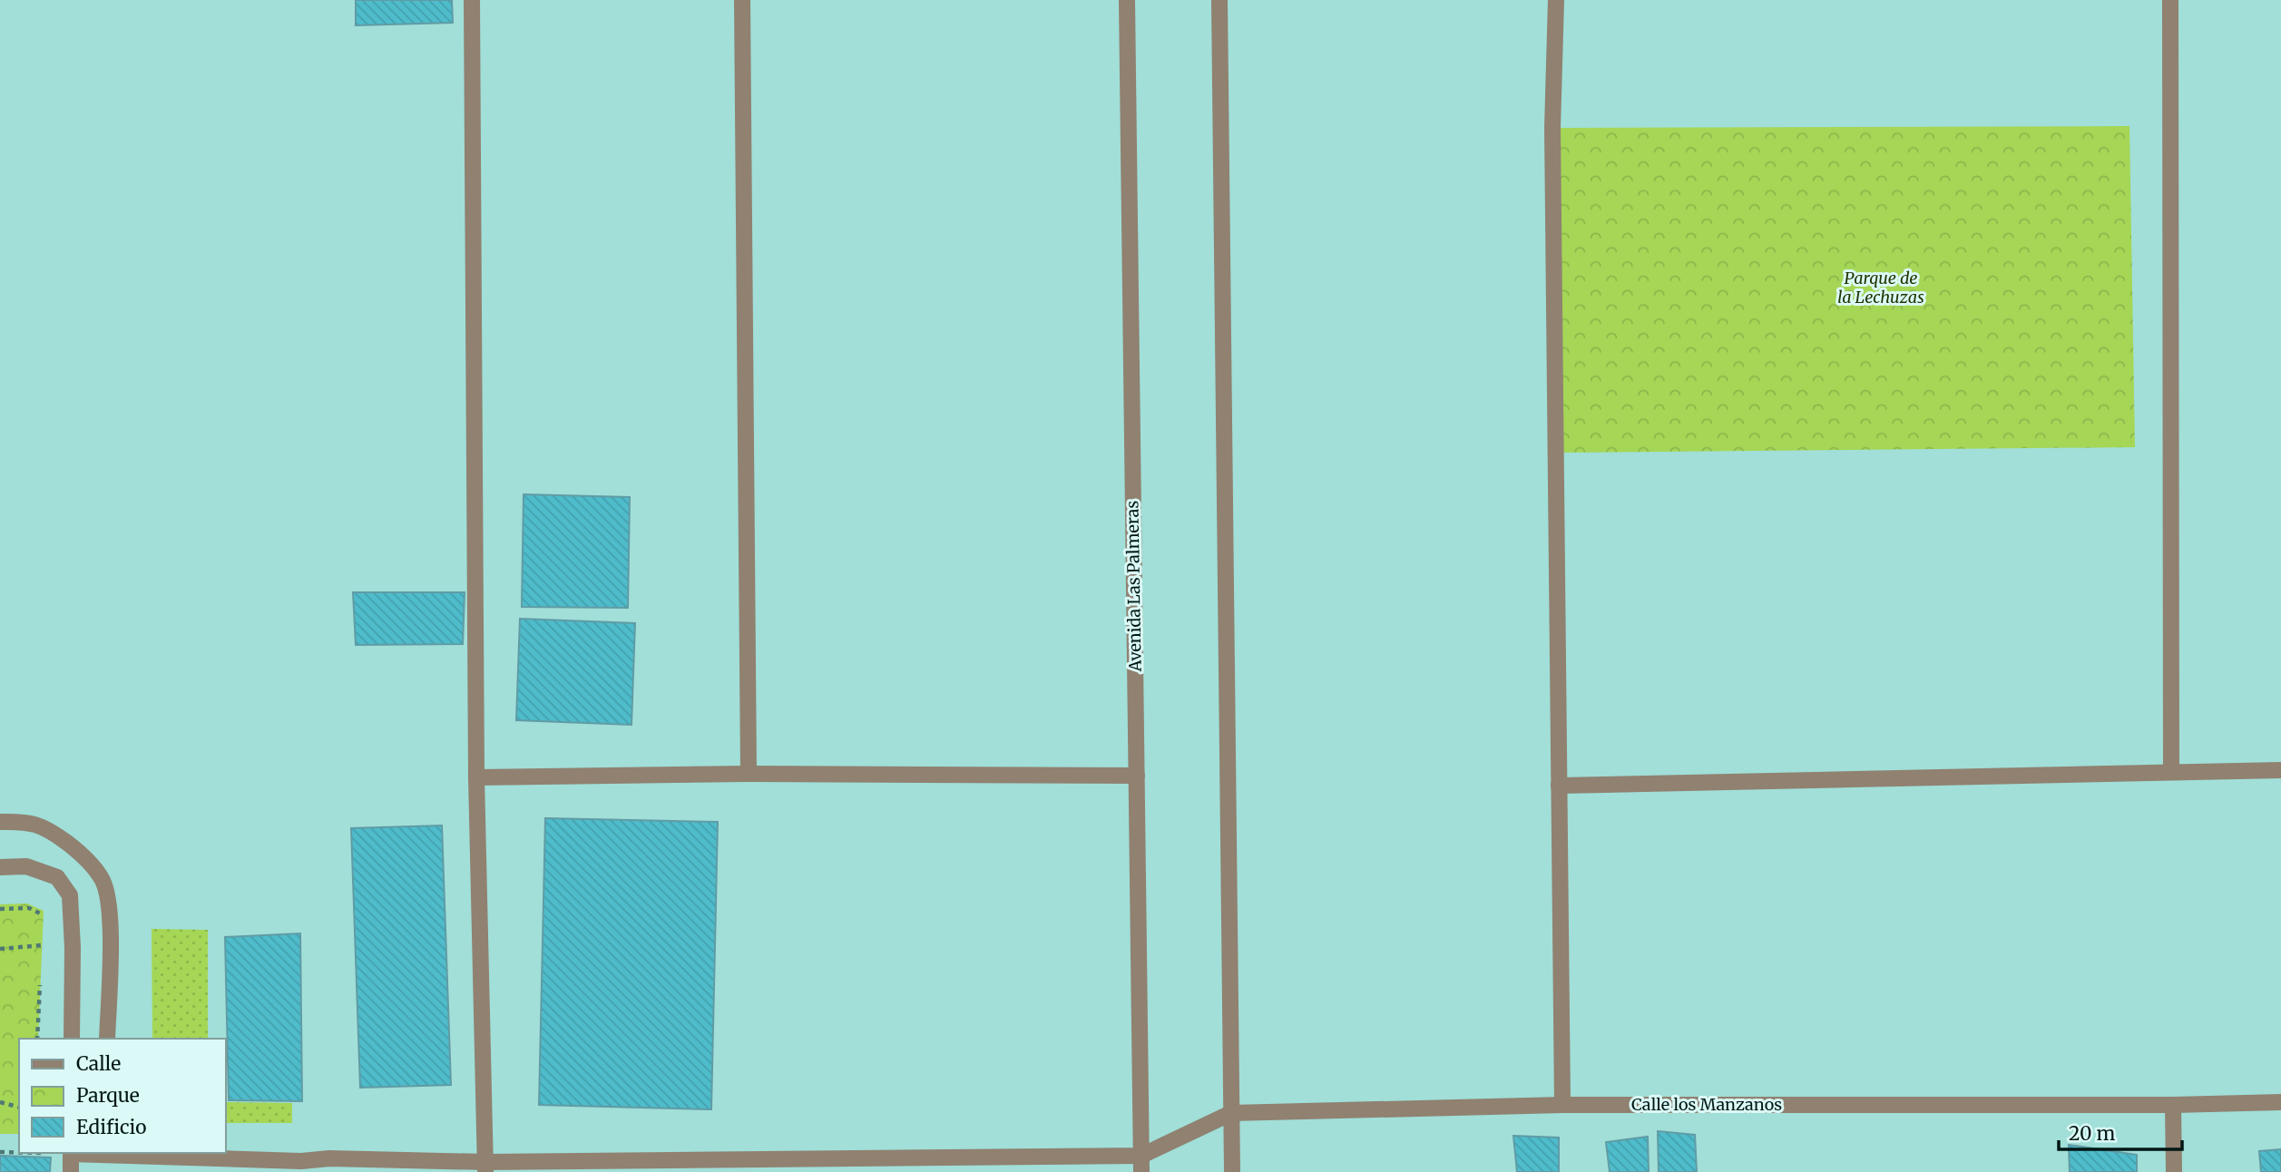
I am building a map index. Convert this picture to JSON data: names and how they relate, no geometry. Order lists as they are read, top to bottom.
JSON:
{
  "streets": {
    "street": ["Avenida Las Palmeras", "Calle los Manzanos"]
  },
  "crossings": [
    ["Avenida Las Palmeras", "Calle los Manzanos"]
  ],
  "parks": ["Parque de la Lechuzas"],
  "legend": ["Calle", "Parque", "Edificio"],
  "scale_bar": "20 m"
}
